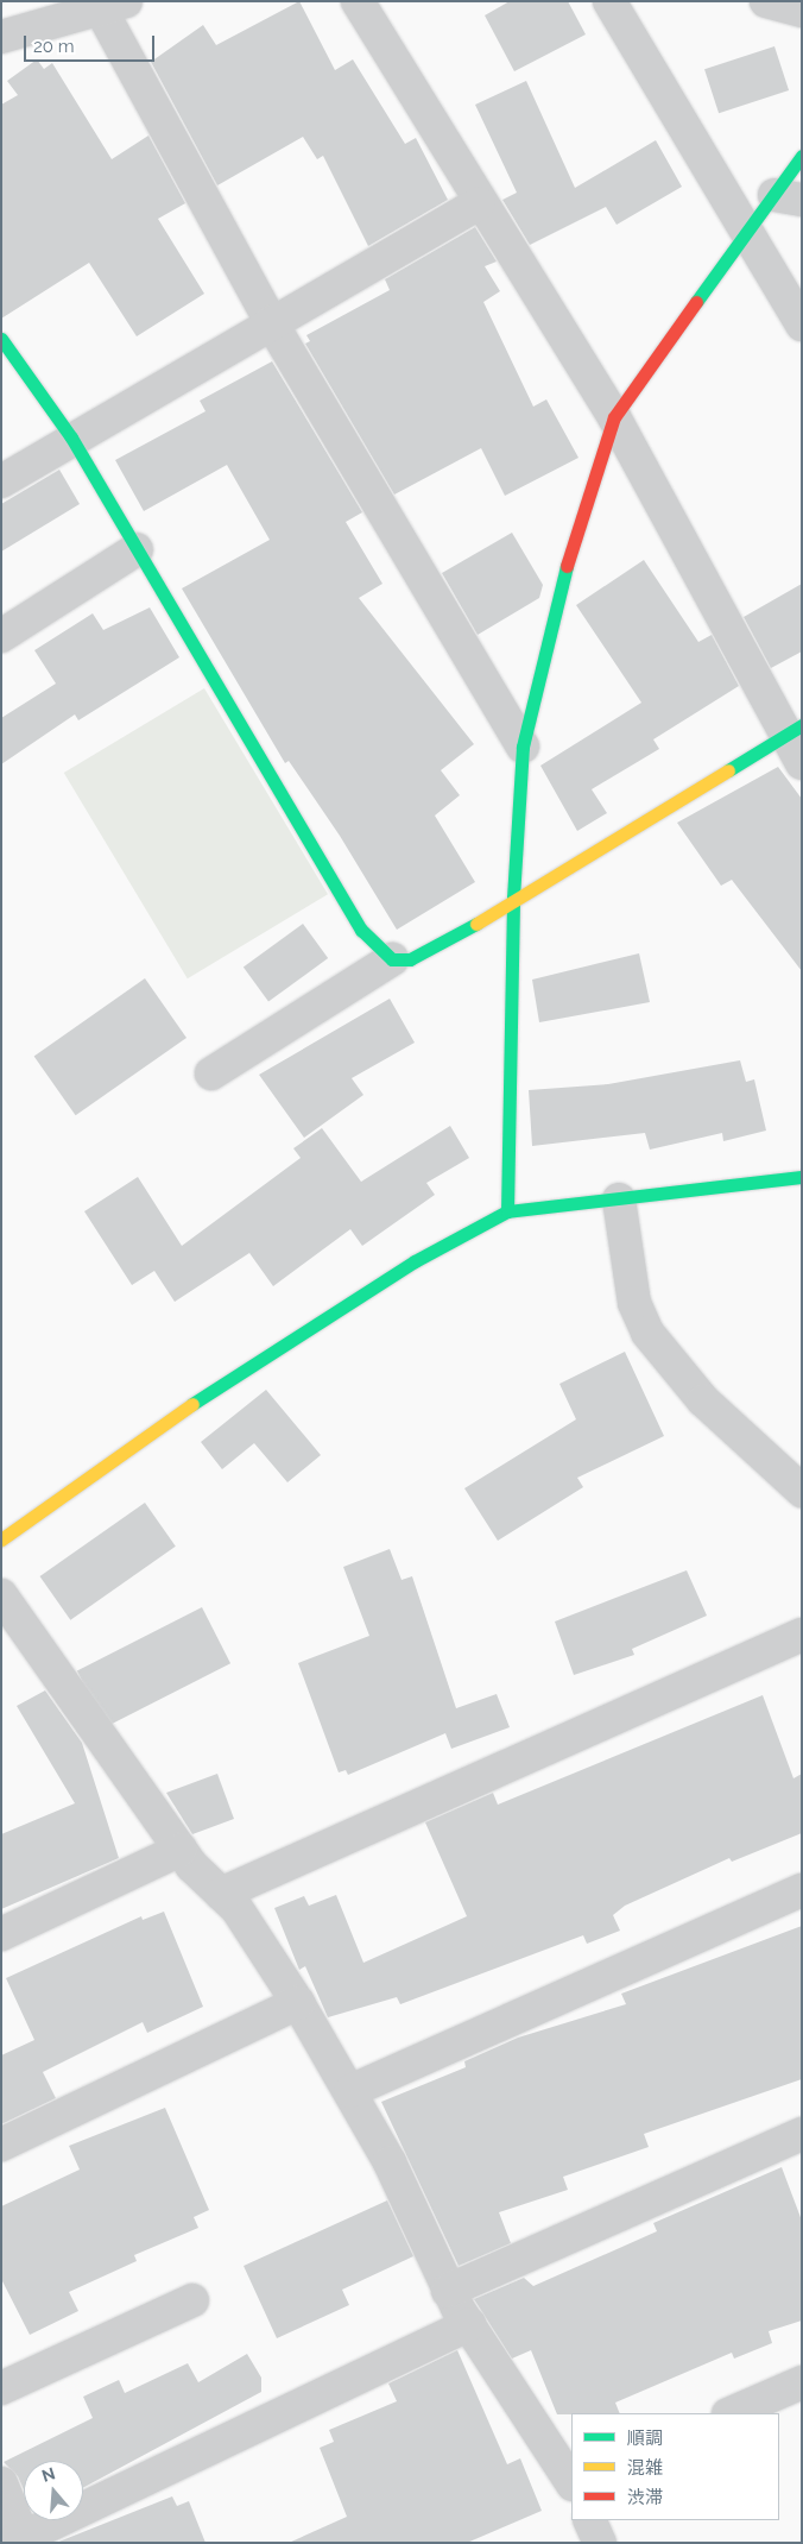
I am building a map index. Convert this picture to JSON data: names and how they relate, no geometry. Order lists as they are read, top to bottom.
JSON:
{
  "legend": ["順調", "混雑", "渋滞"],
  "scale_bar": "20 m",
  "north": "top"
}
